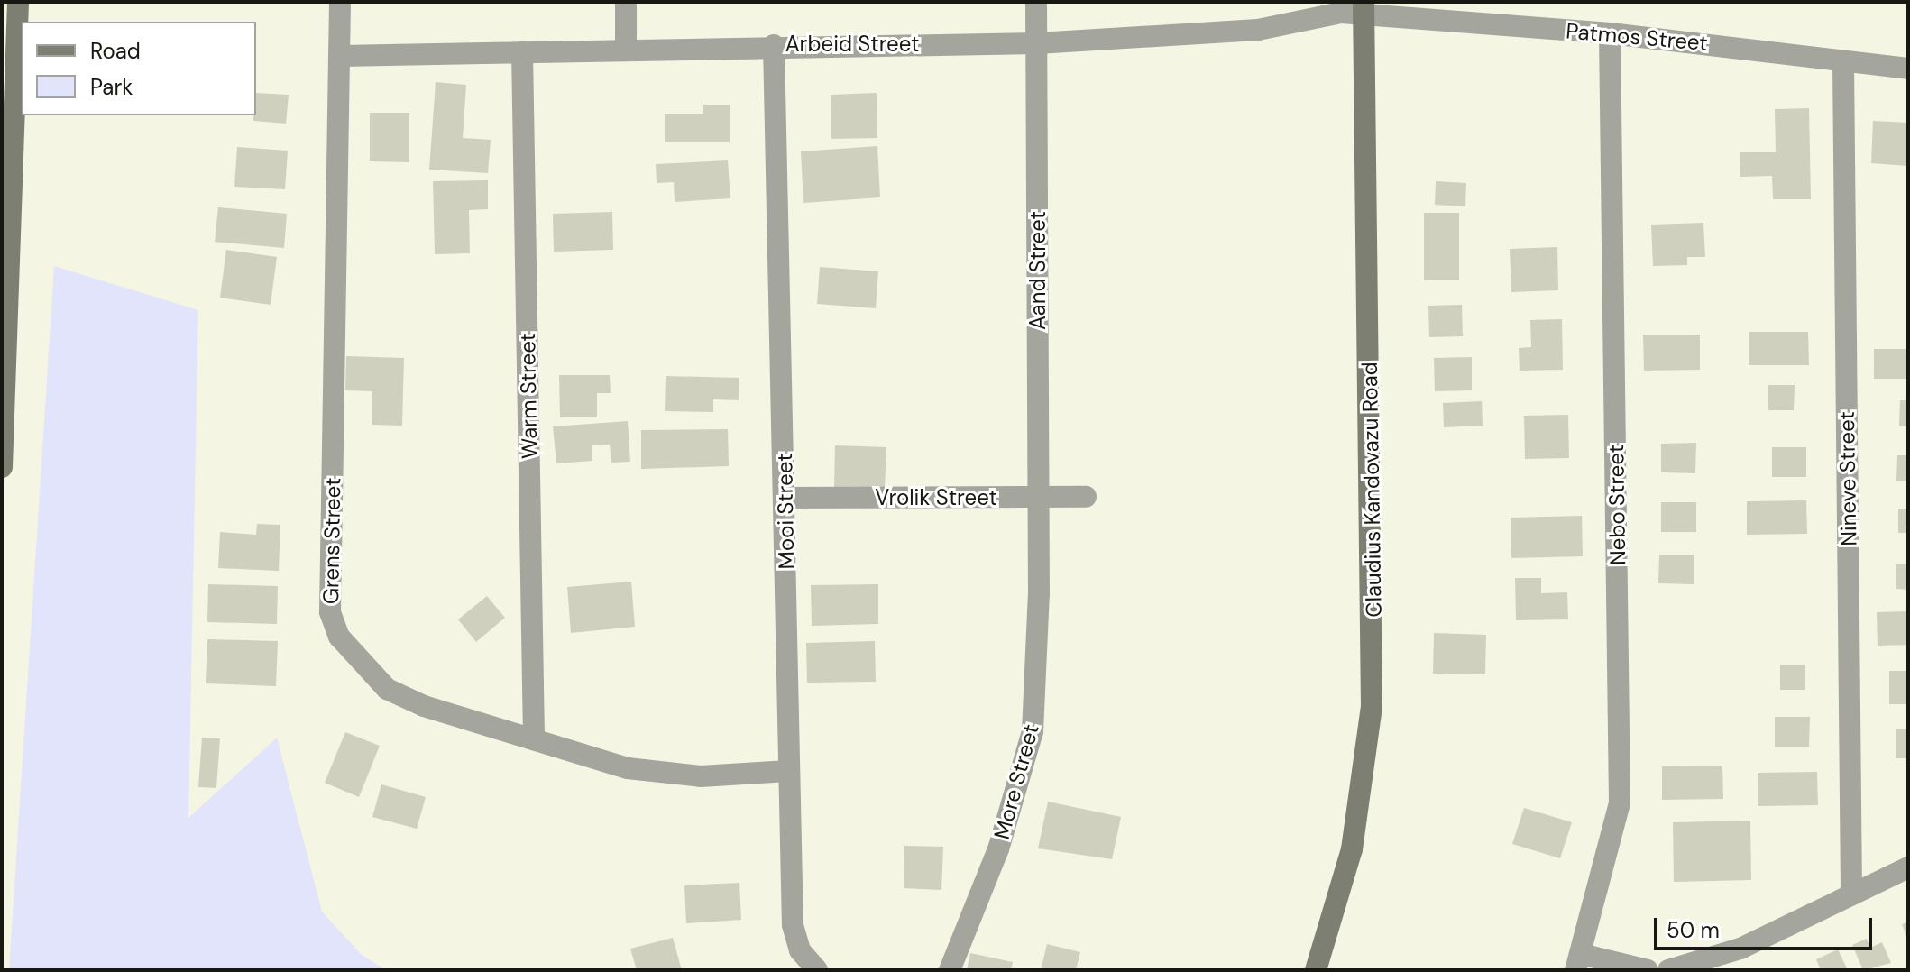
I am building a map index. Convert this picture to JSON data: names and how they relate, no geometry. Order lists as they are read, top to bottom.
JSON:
{
  "streets": {
    "street": [
      "Patmos Street",
      "Arbeid Street",
      "Aand Street",
      "Warm Street",
      "Nineve Street",
      "Claudius Kandovazu Road",
      "Vrolik Street",
      "Nebo Street",
      "Mooi Street",
      "Grens Street",
      "More Street"
    ]
  },
  "crossings": [
    ["Patmos Street", "Arbeid Street"],
    ["Patmos Street", "Nineve Street"],
    ["Patmos Street", "Claudius Kandovazu Road"],
    ["Patmos Street", "Nebo Street"],
    ["Arbeid Street", "Aand Street"],
    ["Arbeid Street", "Warm Street"],
    ["Arbeid Street", "Claudius Kandovazu Road"],
    ["Arbeid Street", "Mooi Street"],
    ["Arbeid Street", "Grens Street"],
    ["Aand Street", "Vrolik Street"],
    ["Aand Street", "More Street"],
    ["Warm Street", "Grens Street"],
    ["Vrolik Street", "Mooi Street"],
    ["Vrolik Street", "More Street"],
    ["Mooi Street", "Grens Street"]
  ],
  "legend": ["Road", "Park"],
  "scale_bar": "50 m"
}
